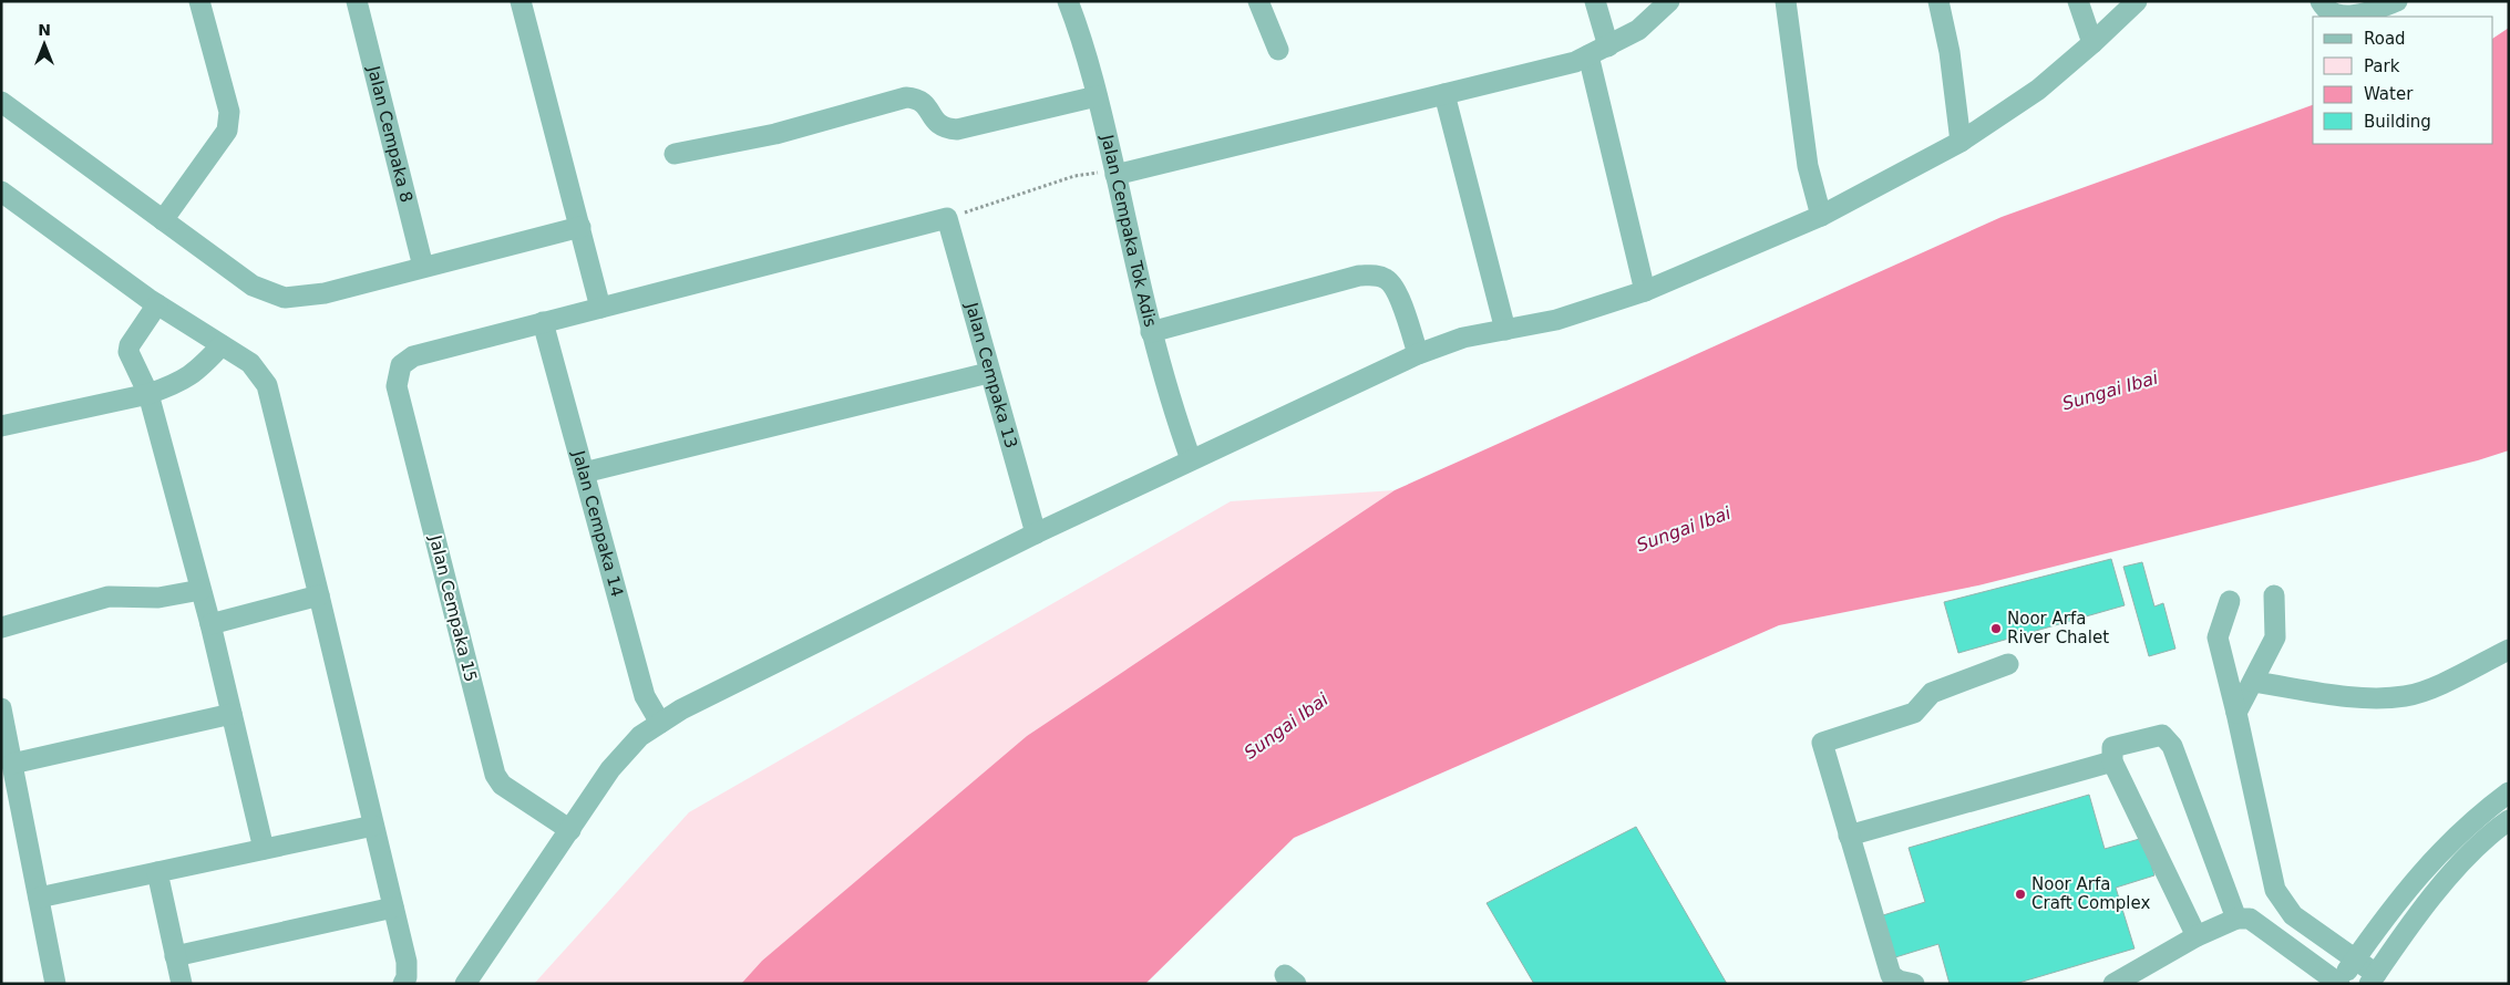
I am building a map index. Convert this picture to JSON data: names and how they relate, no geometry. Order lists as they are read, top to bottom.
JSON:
{
  "streets": {
    "street": [
      "Jalan Cempaka 8",
      "Jalan Cempaka Tok Adis",
      "Jalan Cempaka 13",
      "Jalan Cempaka 14",
      "Jalan Cempaka 15"
    ]
  },
  "crossings": [
    ["Jalan Cempaka 14", "Jalan Cempaka 15"]
  ],
  "water": ["Sungai Ibai"],
  "places": ["Noor Arfa River Chalet", "Noor Arfa Craft Complex"],
  "legend": [
    "Road",
    "Park",
    "Water",
    "Building"
  ],
  "north": "top"
}
